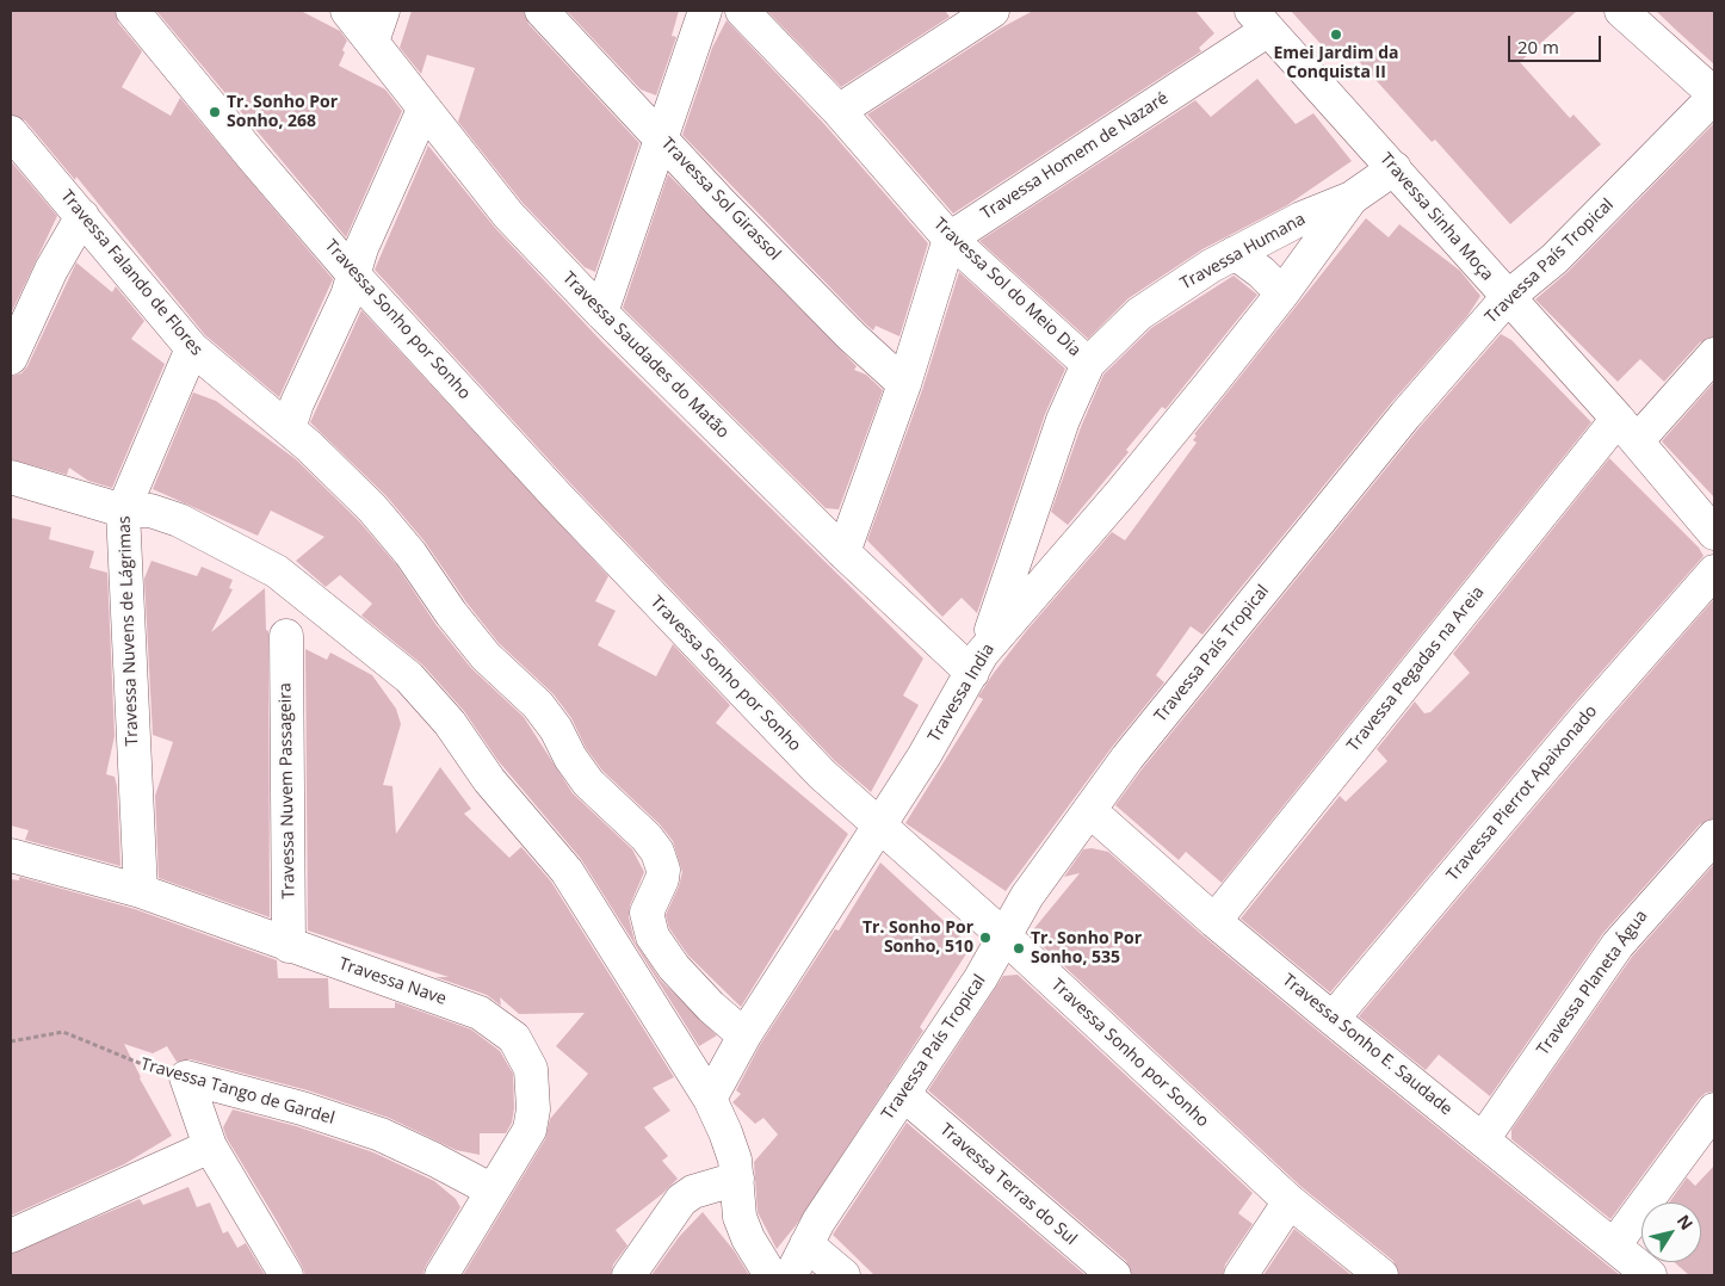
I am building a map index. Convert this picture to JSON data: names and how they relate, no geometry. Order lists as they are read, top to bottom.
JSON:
{
  "streets": {
    "street": [
      "Travessa Homem de Nazaré",
      "Travessa Sol Girassol",
      "Travessa Sinha Moça",
      "Travessa Humana",
      "Travessa País Tropical",
      "Travessa Falando de Flores",
      "Travessa Sol do Meio Dia",
      "Travessa Sonho por Sonho",
      "Travessa Saudades do Matão",
      "Travessa Nuvens de Lágrimas",
      "Travessa Pegadas na Areia",
      "Travessa India",
      "Travessa Nuvem Passageira",
      "Travessa Pierrot Apaixonado",
      "Travessa Nave",
      "Travessa Planeta Água",
      "Travessa Sonho E. Saudade",
      "Travessa Tango de Gardel",
      "Travessa Terras do Sul"
    ]
  },
  "crossings": [
    ["Travessa Homem de Nazaré", "Travessa Sinha Moça"],
    ["Travessa Homem de Nazaré", "Travessa Sol do Meio Dia"],
    ["Travessa Sinha Moça", "Travessa País Tropical"],
    ["Travessa Sinha Moça", "Travessa Pegadas na Areia"],
    ["Travessa Sinha Moça", "Travessa India"],
    ["Travessa Humana", "Travessa Sol do Meio Dia"],
    ["Travessa Humana", "Travessa India"],
    ["Travessa País Tropical", "Travessa Sonho por Sonho"],
    ["Travessa País Tropical", "Travessa Sonho E. Saudade"],
    ["Travessa País Tropical", "Travessa Terras do Sul"],
    ["Travessa Falando de Flores", "Travessa Nuvens de Lágrimas"],
    ["Travessa Falando de Flores", "Travessa India"],
    ["Travessa Sol do Meio Dia", "Travessa Saudades do Matão"],
    ["Travessa Sol do Meio Dia", "Travessa India"],
    ["Travessa Sonho por Sonho", "Travessa India"],
    ["Travessa Saudades do Matão", "Travessa India"],
    ["Travessa Nuvens de Lágrimas", "Travessa Nave"],
    ["Travessa Pegadas na Areia", "Travessa Sonho E. Saudade"],
    ["Travessa Nuvem Passageira", "Travessa Nave"],
    ["Travessa Pierrot Apaixonado", "Travessa Sonho E. Saudade"],
    ["Travessa Nave", "Travessa Tango de Gardel"],
    ["Travessa Planeta Água", "Travessa Sonho E. Saudade"]
  ],
  "places": [
    "Emei Jardim da Conquista II",
    "Tr. Sonho Por Sonho, 268",
    "Tr. Sonho Por Sonho, 510",
    "Tr. Sonho Por Sonho, 535"
  ],
  "scale_bar": "20 m",
  "north": "top right"
}
